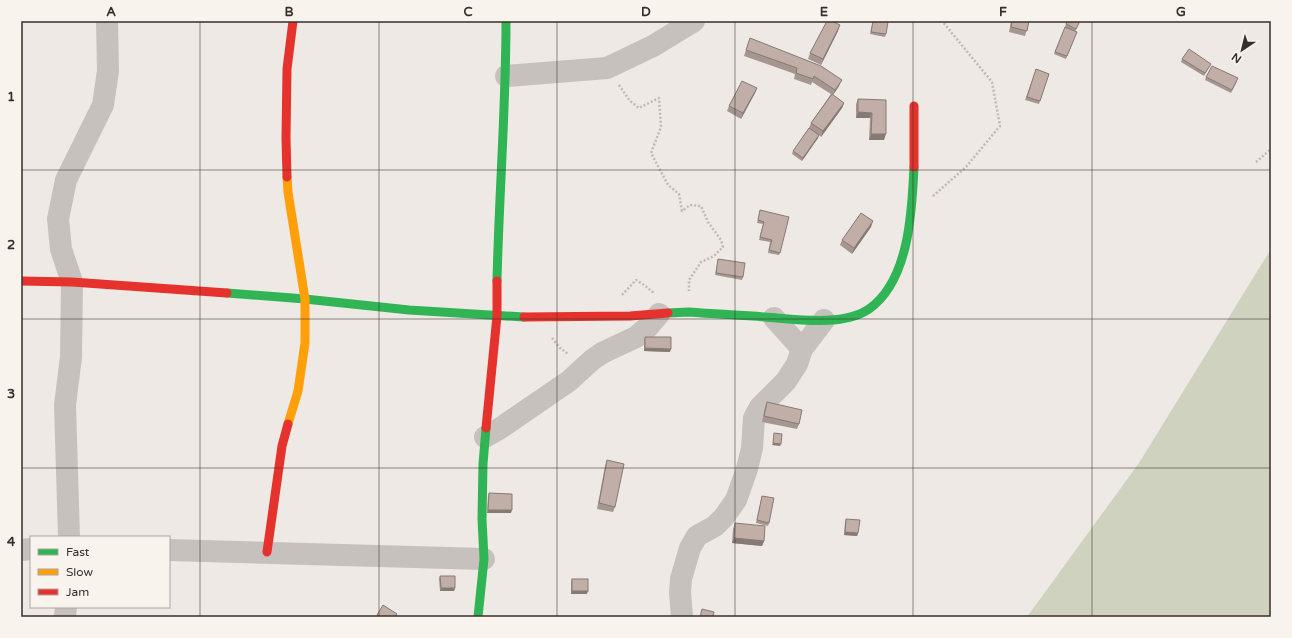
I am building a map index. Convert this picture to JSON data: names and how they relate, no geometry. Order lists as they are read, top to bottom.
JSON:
{
  "legend": ["Fast", "Slow", "Jam"],
  "north": "bottom left",
  "grid": {
    "columns": [
      "A",
      "B",
      "C",
      "D",
      "E",
      "F",
      "G"
    ],
    "rows": [
      "1",
      "2",
      "3",
      "4"
    ]
  }
}
